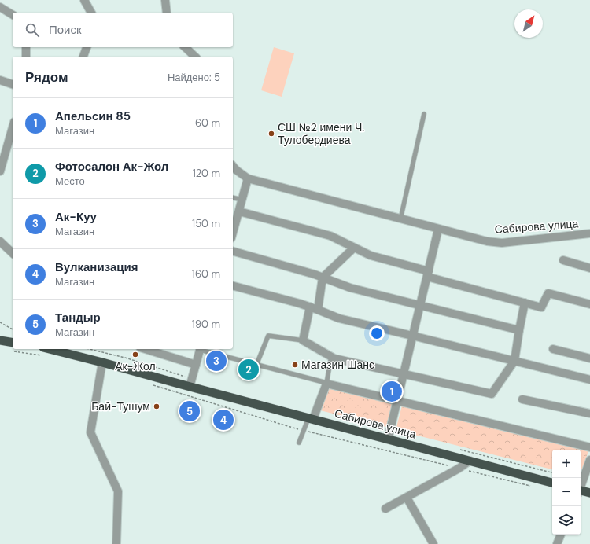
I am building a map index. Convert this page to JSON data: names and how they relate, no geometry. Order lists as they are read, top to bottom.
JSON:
{
  "streets": {
    "highway": ["Сабирова улица"]
  },
  "places": [
    "СШ №2 имени Ч. Тулобердиева",
    "Ак-Жол",
    "Магазин Шанс",
    "Бай-Тушум"
  ],
  "north": "top right",
  "page": {
    "search": "Поиск",
    "heading": ["Рядом", "Найдено: 5"],
    "list": [
      {
        "mark": "1",
        "name": "Апельсин 85",
        "note": "Магазин",
        "value": "60 m"
      },
      {
        "mark": "2",
        "name": "Фотосалон Ак-Жол",
        "note": "Место",
        "value": "120 m"
      },
      {
        "mark": "3",
        "name": "Ак-Куу",
        "note": "Магазин",
        "value": "150 m"
      },
      {
        "mark": "4",
        "name": "Вулканизация",
        "note": "Магазин",
        "value": "160 m"
      },
      {
        "mark": "5",
        "name": "Тандыр",
        "note": "Магазин",
        "value": "190 m"
      }
    ],
    "pins": [
      "3",
      "2",
      "1",
      "5",
      "4"
    ],
    "map_buttons": ["+", "−"]
  }
}
